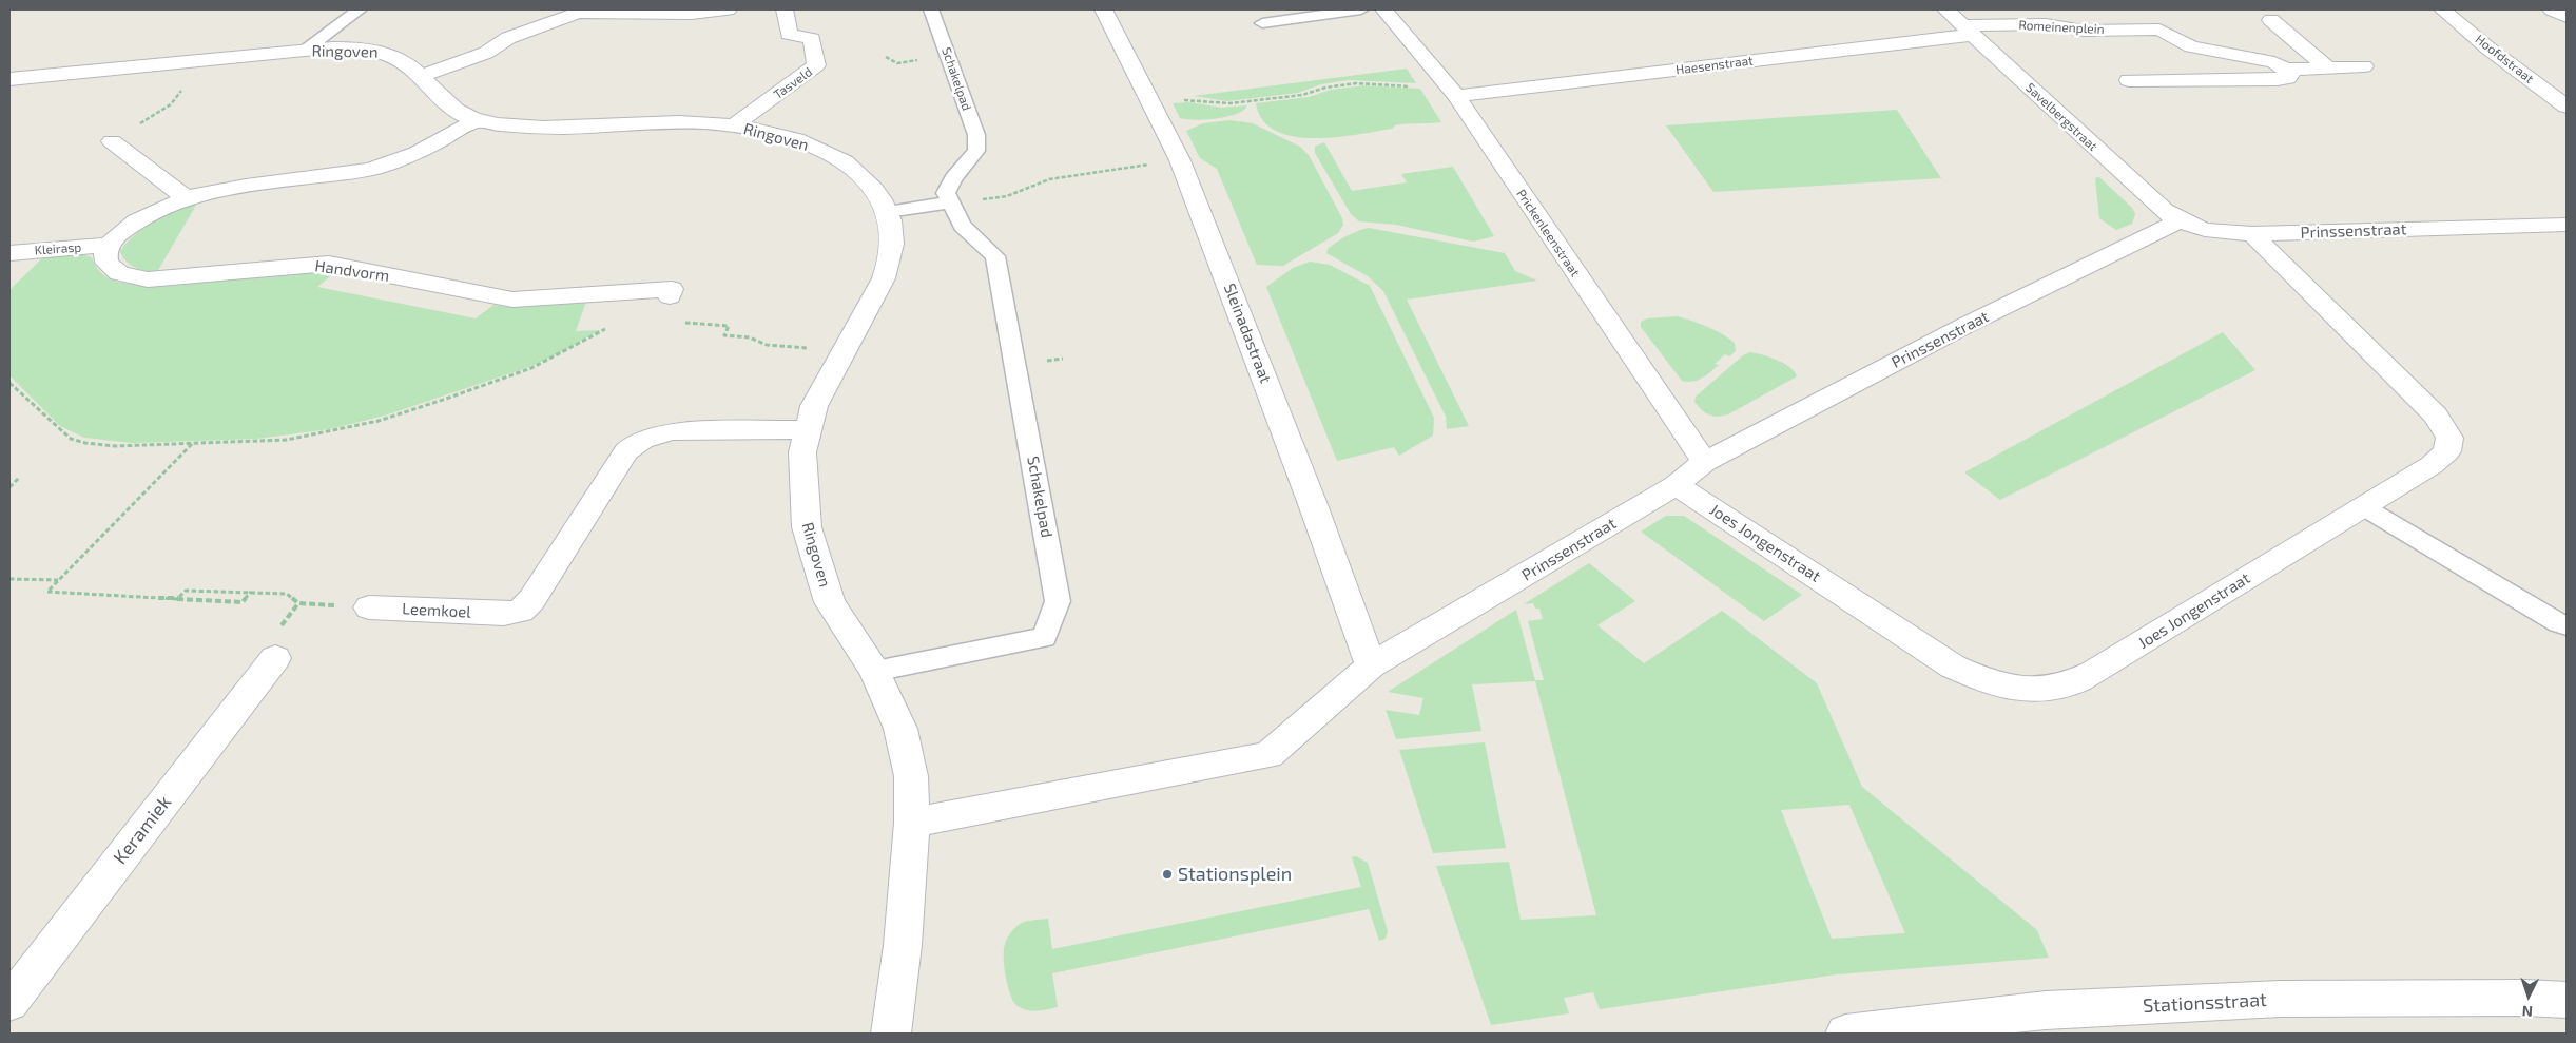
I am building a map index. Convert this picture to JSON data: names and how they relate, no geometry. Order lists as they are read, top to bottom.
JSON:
{
  "streets": {
    "street": [
      "Romeinenplein",
      "Ringoven",
      "Hoofdstraat",
      "Haesenstraat",
      "Tasveld",
      "Savelbergstraat",
      "Prinssenstraat",
      "Prickenleenstraat",
      "Kleirasp",
      "Handvorm",
      "Sleinadastraat",
      "Joes Jongenstraat",
      "Leemkoel",
      "Keramiek",
      "Stationsstraat"
    ],
    "lane": ["Schakelpad"]
  },
  "crossings": [
    ["Romeinenplein", "Haesenstraat"],
    ["Romeinenplein", "Savelbergstraat"],
    ["Ringoven", "Schakelpad"],
    ["Ringoven", "Tasveld"],
    ["Ringoven", "Leemkoel"],
    ["Haesenstraat", "Savelbergstraat"],
    ["Haesenstraat", "Prickenleenstraat"],
    ["Savelbergstraat", "Prinssenstraat"],
    ["Prinssenstraat", "Prickenleenstraat"],
    ["Prinssenstraat", "Sleinadastraat"],
    ["Prinssenstraat", "Joes Jongenstraat"],
    ["Kleirasp", "Handvorm"]
  ],
  "places": ["Stationsplein"],
  "north": "bottom"
}
